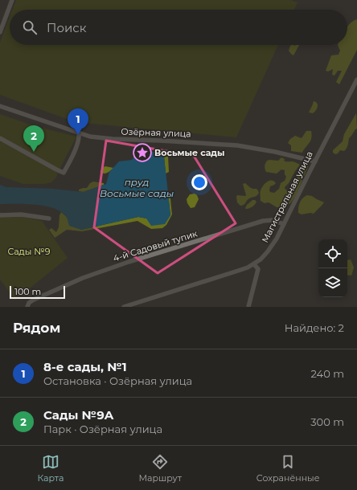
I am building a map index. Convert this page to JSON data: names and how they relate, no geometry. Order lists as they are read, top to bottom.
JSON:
{
  "streets": {
    "street": ["Озёрная улица", "Магистральная улица", "4-й Садовый тупик"]
  },
  "crossings": [
    ["Озёрная улица", "Магистральная улица"],
    ["Магистральная улица", "4-й Садовый тупик"]
  ],
  "water": ["пруд Восьмые сады"],
  "parks": ["Сады №9"],
  "places": {
    "place": ["Восьмые сады"]
  },
  "scale_bar": "100 m",
  "page": {
    "search": "Поиск",
    "pins": ["1", "2"],
    "scale": "100 m",
    "heading": ["Рядом", "Найдено: 2"],
    "list": [
      {
        "mark": "1",
        "name": "8-е сады, №1",
        "note": "Остановка · Озёрная улица",
        "value": "240 m"
      },
      {
        "mark": "2",
        "name": "Сады №9А",
        "note": "Парк · Озёрная улица",
        "value": "300 m"
      }
    ],
    "nav": ["Карта", "Маршрут", "Сохранённые"]
  }
}
